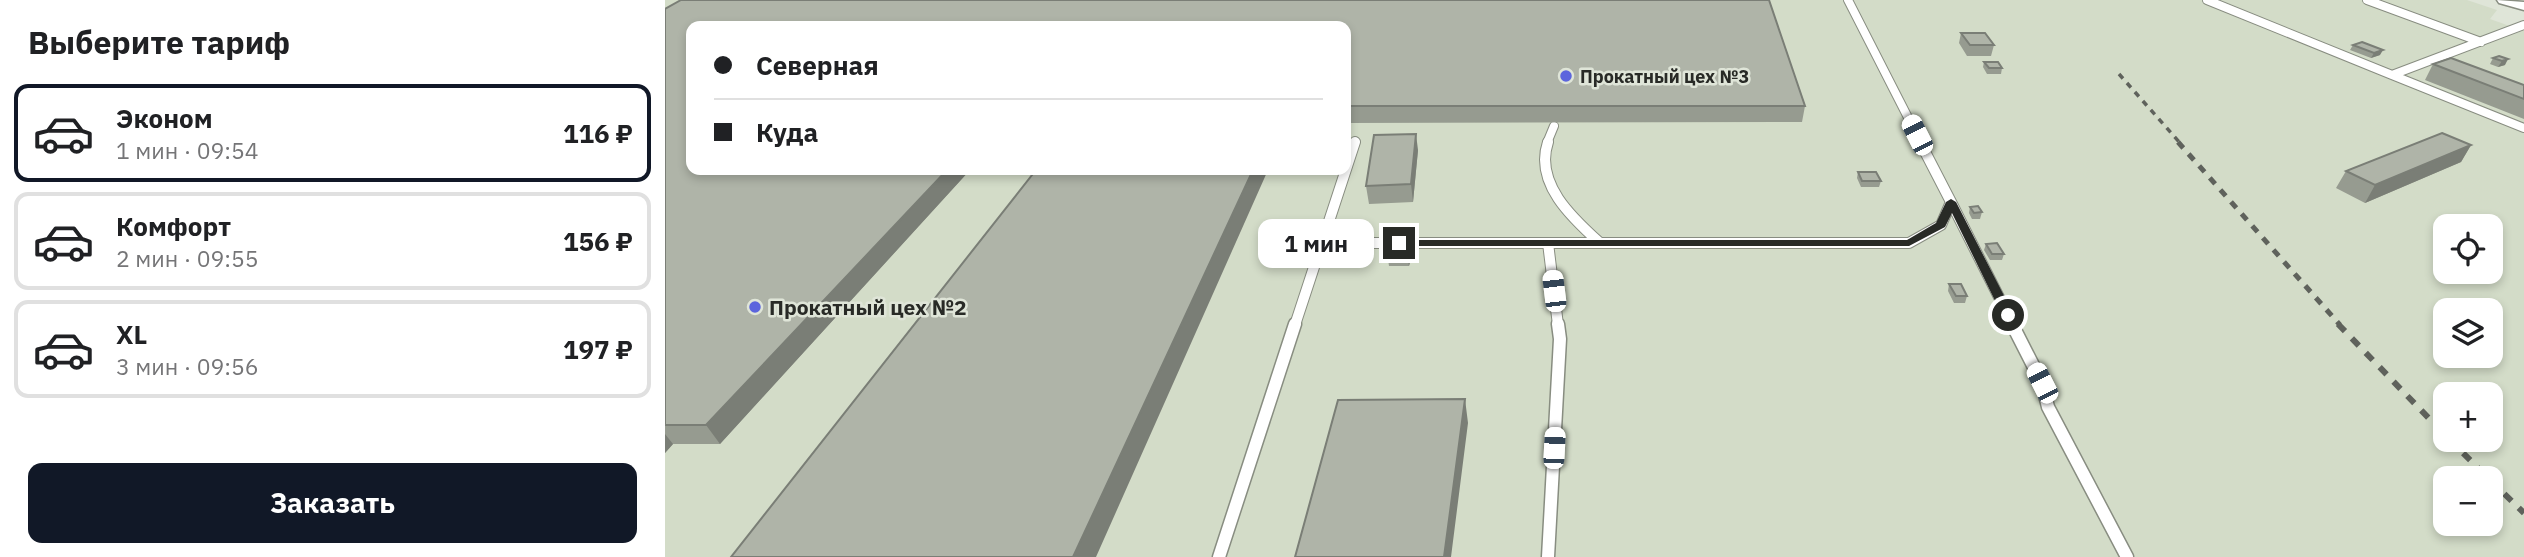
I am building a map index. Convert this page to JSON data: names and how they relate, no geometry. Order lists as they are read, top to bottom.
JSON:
{
  "places": ["Прокатный цех №3", "Прокатный цех №2"],
  "page": {
    "heading": "Выберите тариф",
    "banner": ["Северная", "Куда"],
    "list": [
      {
        "name": "Эконом",
        "note": "1 мин · 09:54",
        "value": "116 ₽"
      },
      {
        "name": "Комфорт",
        "note": "2 мин · 09:55",
        "value": "156 ₽"
      },
      {
        "name": "XL",
        "note": "3 мин · 09:56",
        "value": "197 ₽"
      }
    ],
    "map_buttons": ["+", "−"],
    "bubble": "1 мин",
    "buttons": "Заказать"
  }
}
